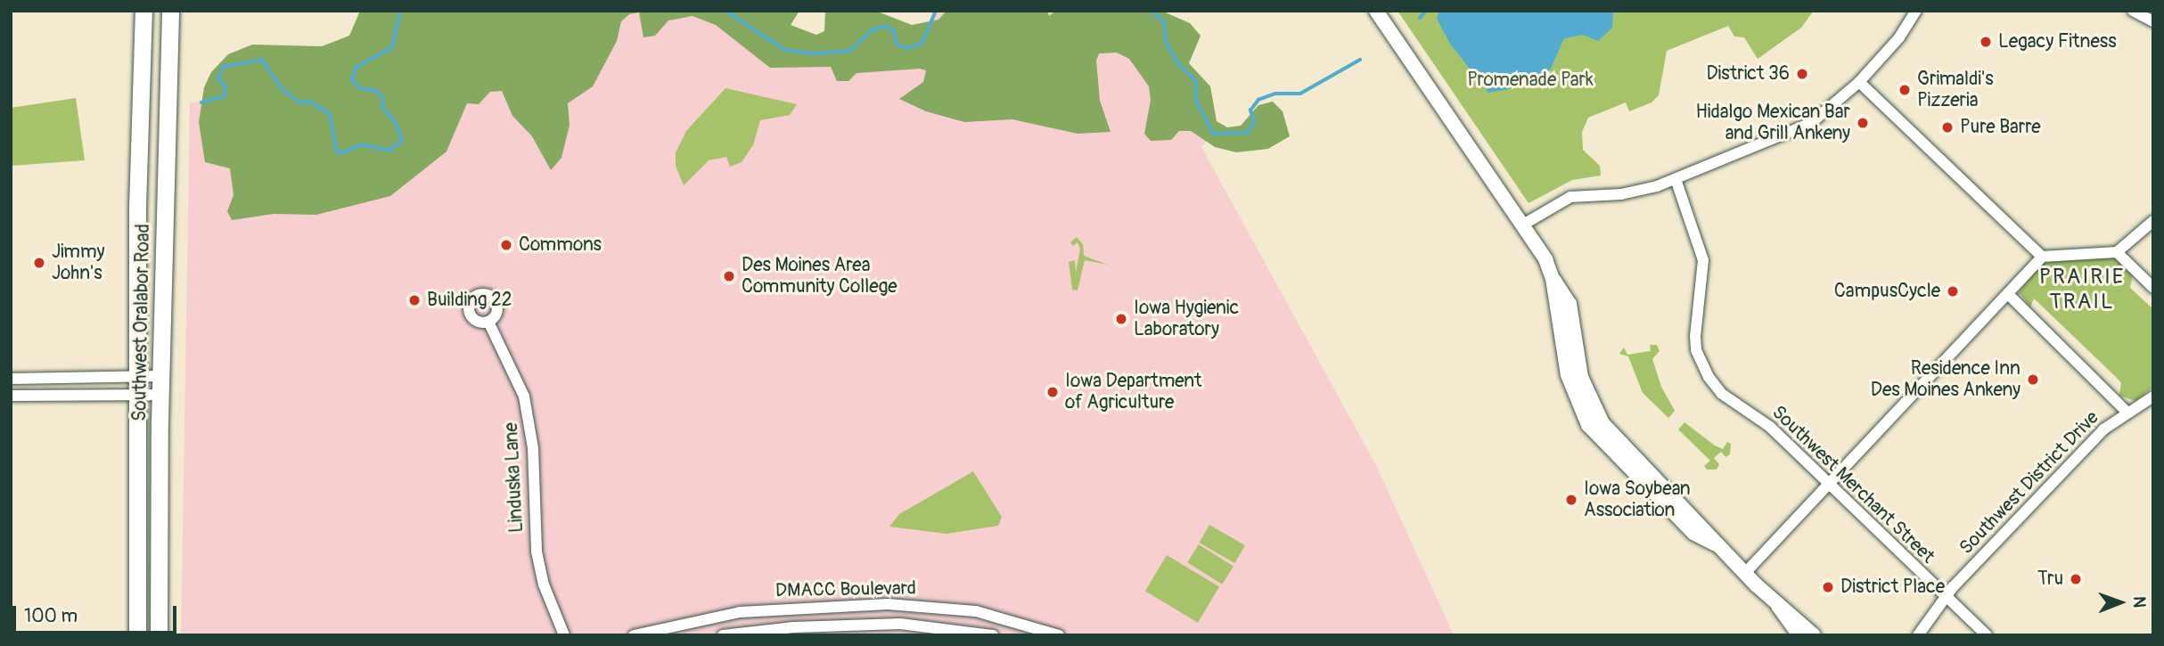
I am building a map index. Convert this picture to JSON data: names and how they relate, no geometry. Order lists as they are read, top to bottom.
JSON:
{
  "streets": {
    "main road": ["Southwest Oralabor Road"],
    "street": [
      "Linduska Lane",
      "Southwest District Drive",
      "Southwest Merchant Street",
      "DMACC Boulevard"
    ]
  },
  "crossings": [
    ["Southwest District Drive", "Southwest Merchant Street"]
  ],
  "districts": ["PRAIRIE TRAIL"],
  "parks": ["Promenade Park"],
  "places": [
    "Legacy Fitness",
    "District 36",
    "Grimaldi's Pizzeria",
    "Hidalgo Mexican Bar and Grill Ankeny",
    "Pure Barre",
    "Commons",
    "Jimmy John's",
    "Des Moines Area Community College",
    "CampusCycle",
    "Building 22",
    "Iowa Hygienic Laboratory",
    "Residence Inn Des Moines Ankeny",
    "Iowa Department of Agriculture",
    "Iowa Soybean Association",
    "Tru",
    "District Place"
  ],
  "scale_bar": "100 m",
  "north": "right"
}
